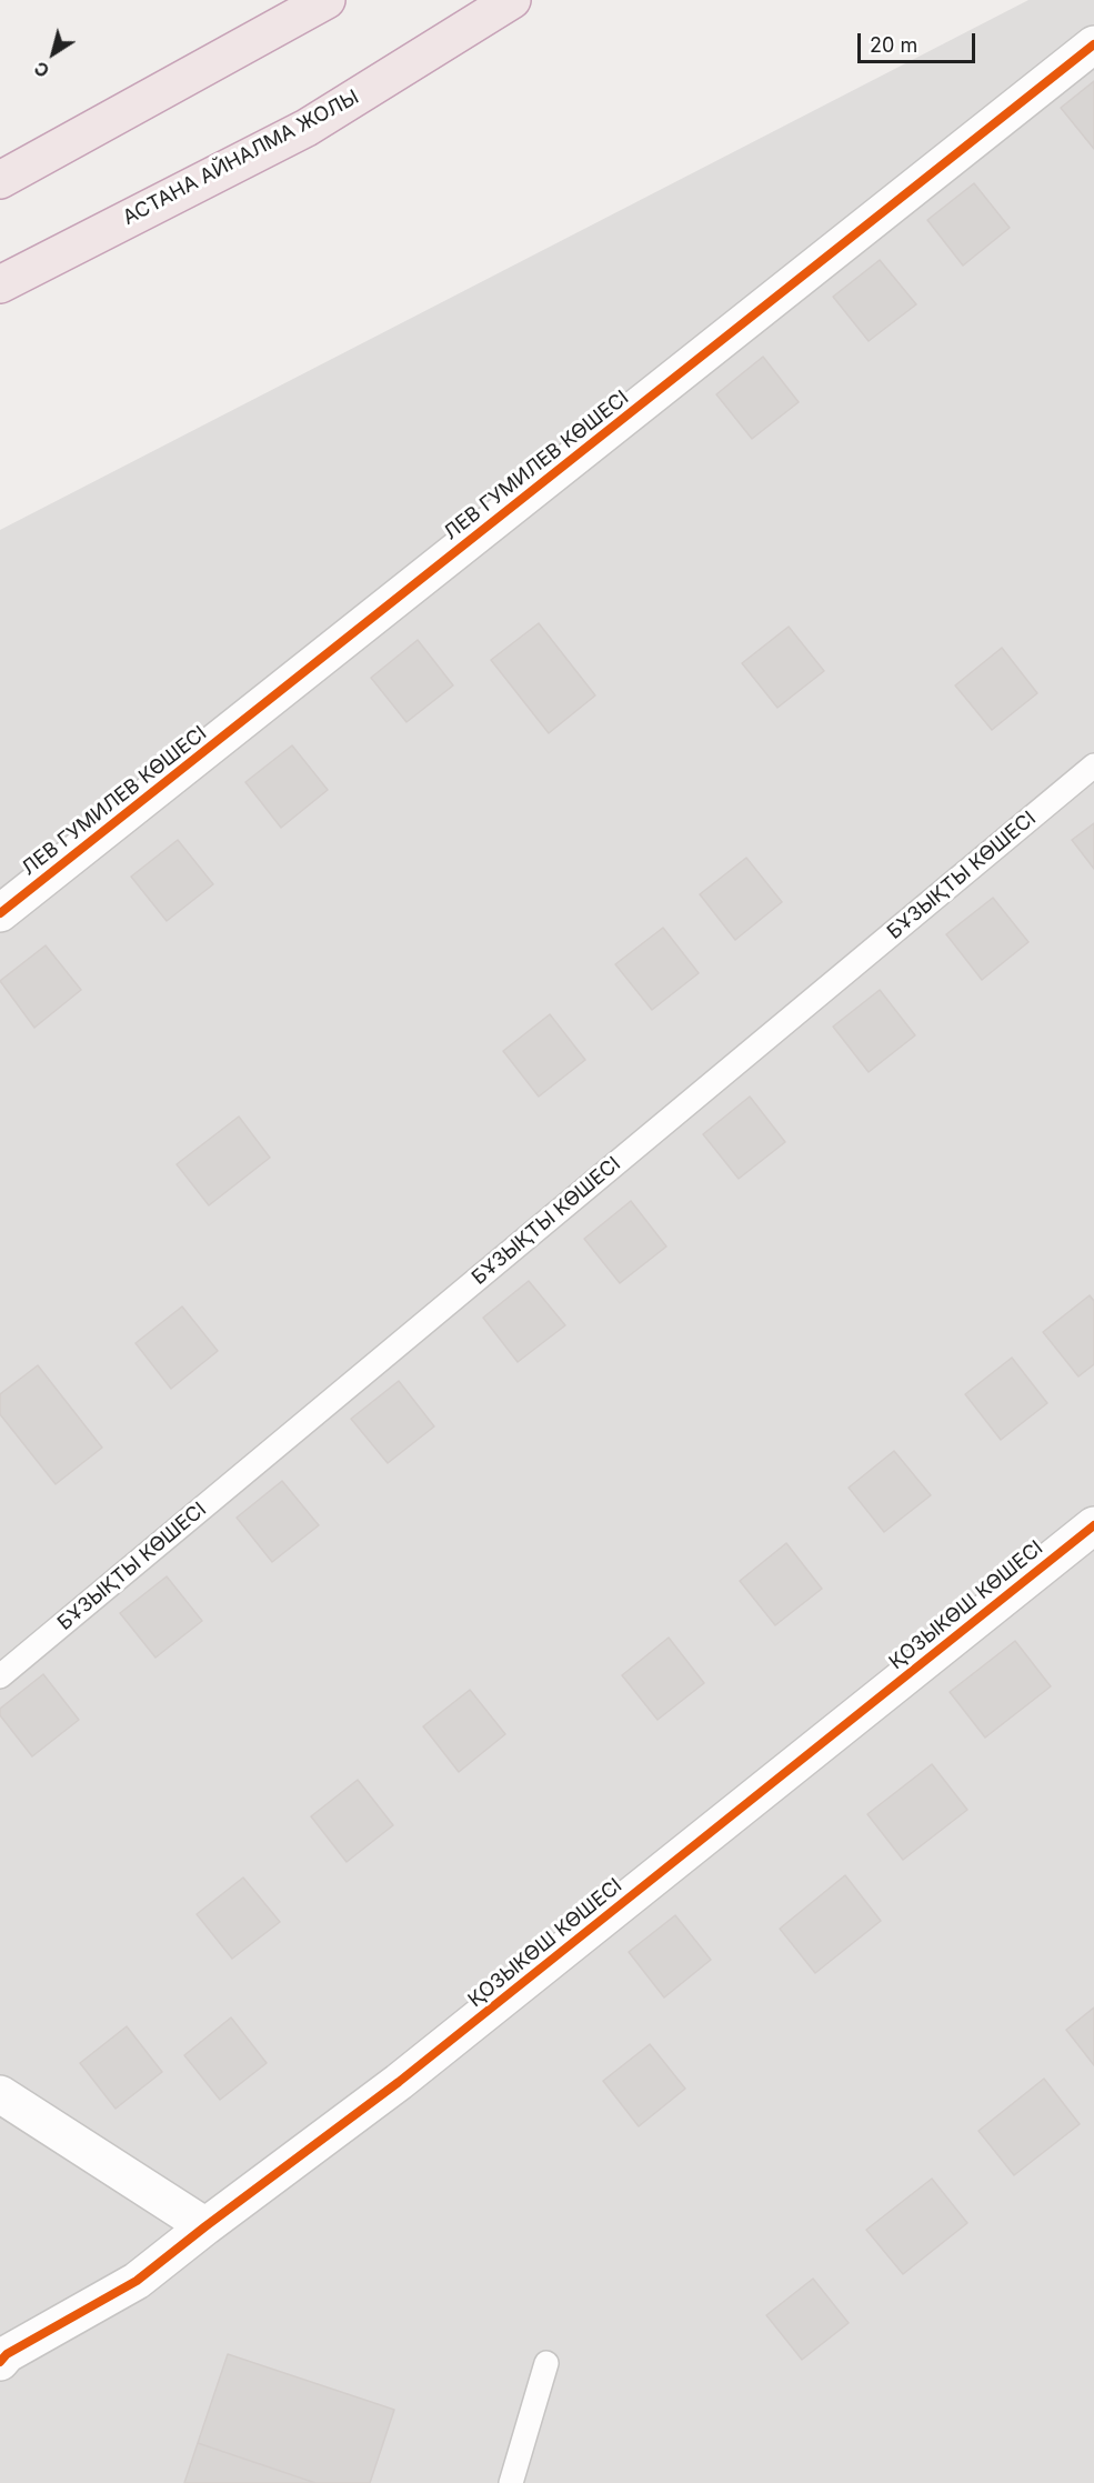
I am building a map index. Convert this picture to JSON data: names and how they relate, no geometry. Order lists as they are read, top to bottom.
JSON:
{
  "streets": {
    "highway": ["АСТАНА АЙНАЛМА ЖОЛЫ"],
    "street": ["ЛЕВ ГУМИЛЕВ КӨШЕСІ", "ҚОЗЫКӨШ КӨШЕСІ"],
    "lane": ["БҰЗЫҚТЫ КӨШЕСІ"]
  },
  "scale_bar": "20 m",
  "north": "bottom left"
}
